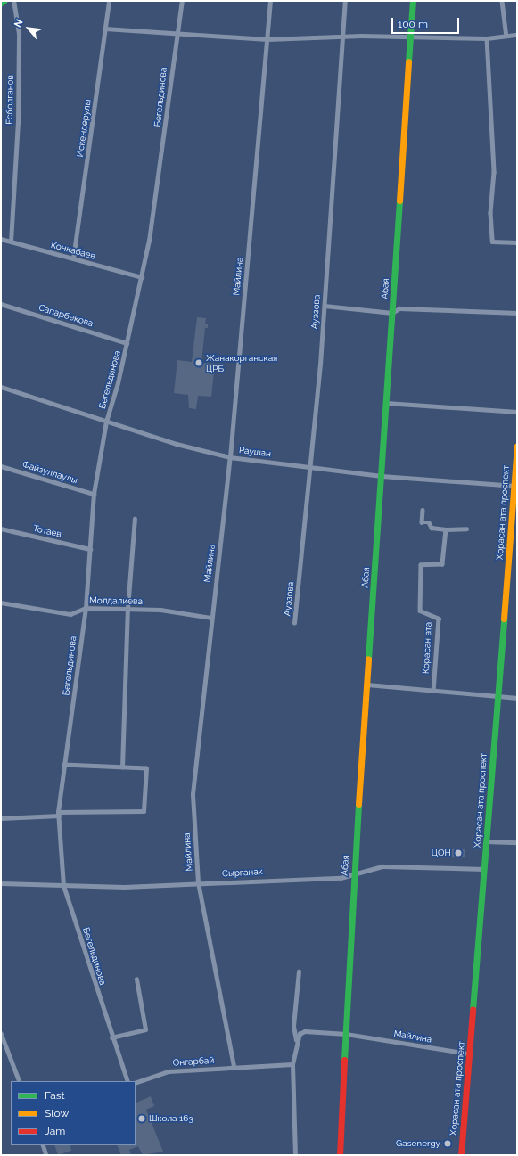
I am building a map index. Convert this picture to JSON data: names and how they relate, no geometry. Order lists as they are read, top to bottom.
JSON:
{
  "streets": {
    "street": [
      "Бегельдинова",
      "Есболганов",
      "Искендерулы",
      "Конкабаев",
      "Майлина",
      "Абая",
      "Ауэзова",
      "Сапарбекова",
      "Раушан",
      "Файзуллаулы",
      "Хорасан ата проспект",
      "Тотаев",
      "Молдалиева",
      "Корасан ата",
      "Сырганак",
      "Онгарбай"
    ]
  },
  "crossings": [
    ["Бегельдинова", "Конкабаев"],
    ["Бегельдинова", "Сапарбекова"],
    ["Бегельдинова", "Раушан"],
    ["Бегельдинова", "Файзуллаулы"],
    ["Бегельдинова", "Тотаев"],
    ["Бегельдинова", "Молдалиева"],
    ["Бегельдинова", "Сырганак"],
    ["Есболганов", "Конкабаев"],
    ["Искендерулы", "Конкабаев"],
    ["Майлина", "Абая"],
    ["Майлина", "Раушан"],
    ["Майлина", "Хорасан ата проспект"],
    ["Майлина", "Молдалиева"],
    ["Майлина", "Сырганак"],
    ["Майлина", "Онгарбай"],
    ["Абая", "Раушан"],
    ["Абая", "Сырганак"],
    ["Ауэзова", "Раушан"],
    ["Раушан", "Хорасан ата проспект"],
    ["Хорасан ата проспект", "Сырганак"]
  ],
  "places": [
    "Жанакорганская ЦРБ",
    "ЦОН",
    "Школа 163",
    "Gasenergy"
  ],
  "legend": ["Fast", "Slow", "Jam"],
  "scale_bar": "100 m",
  "north": "top left"
}
